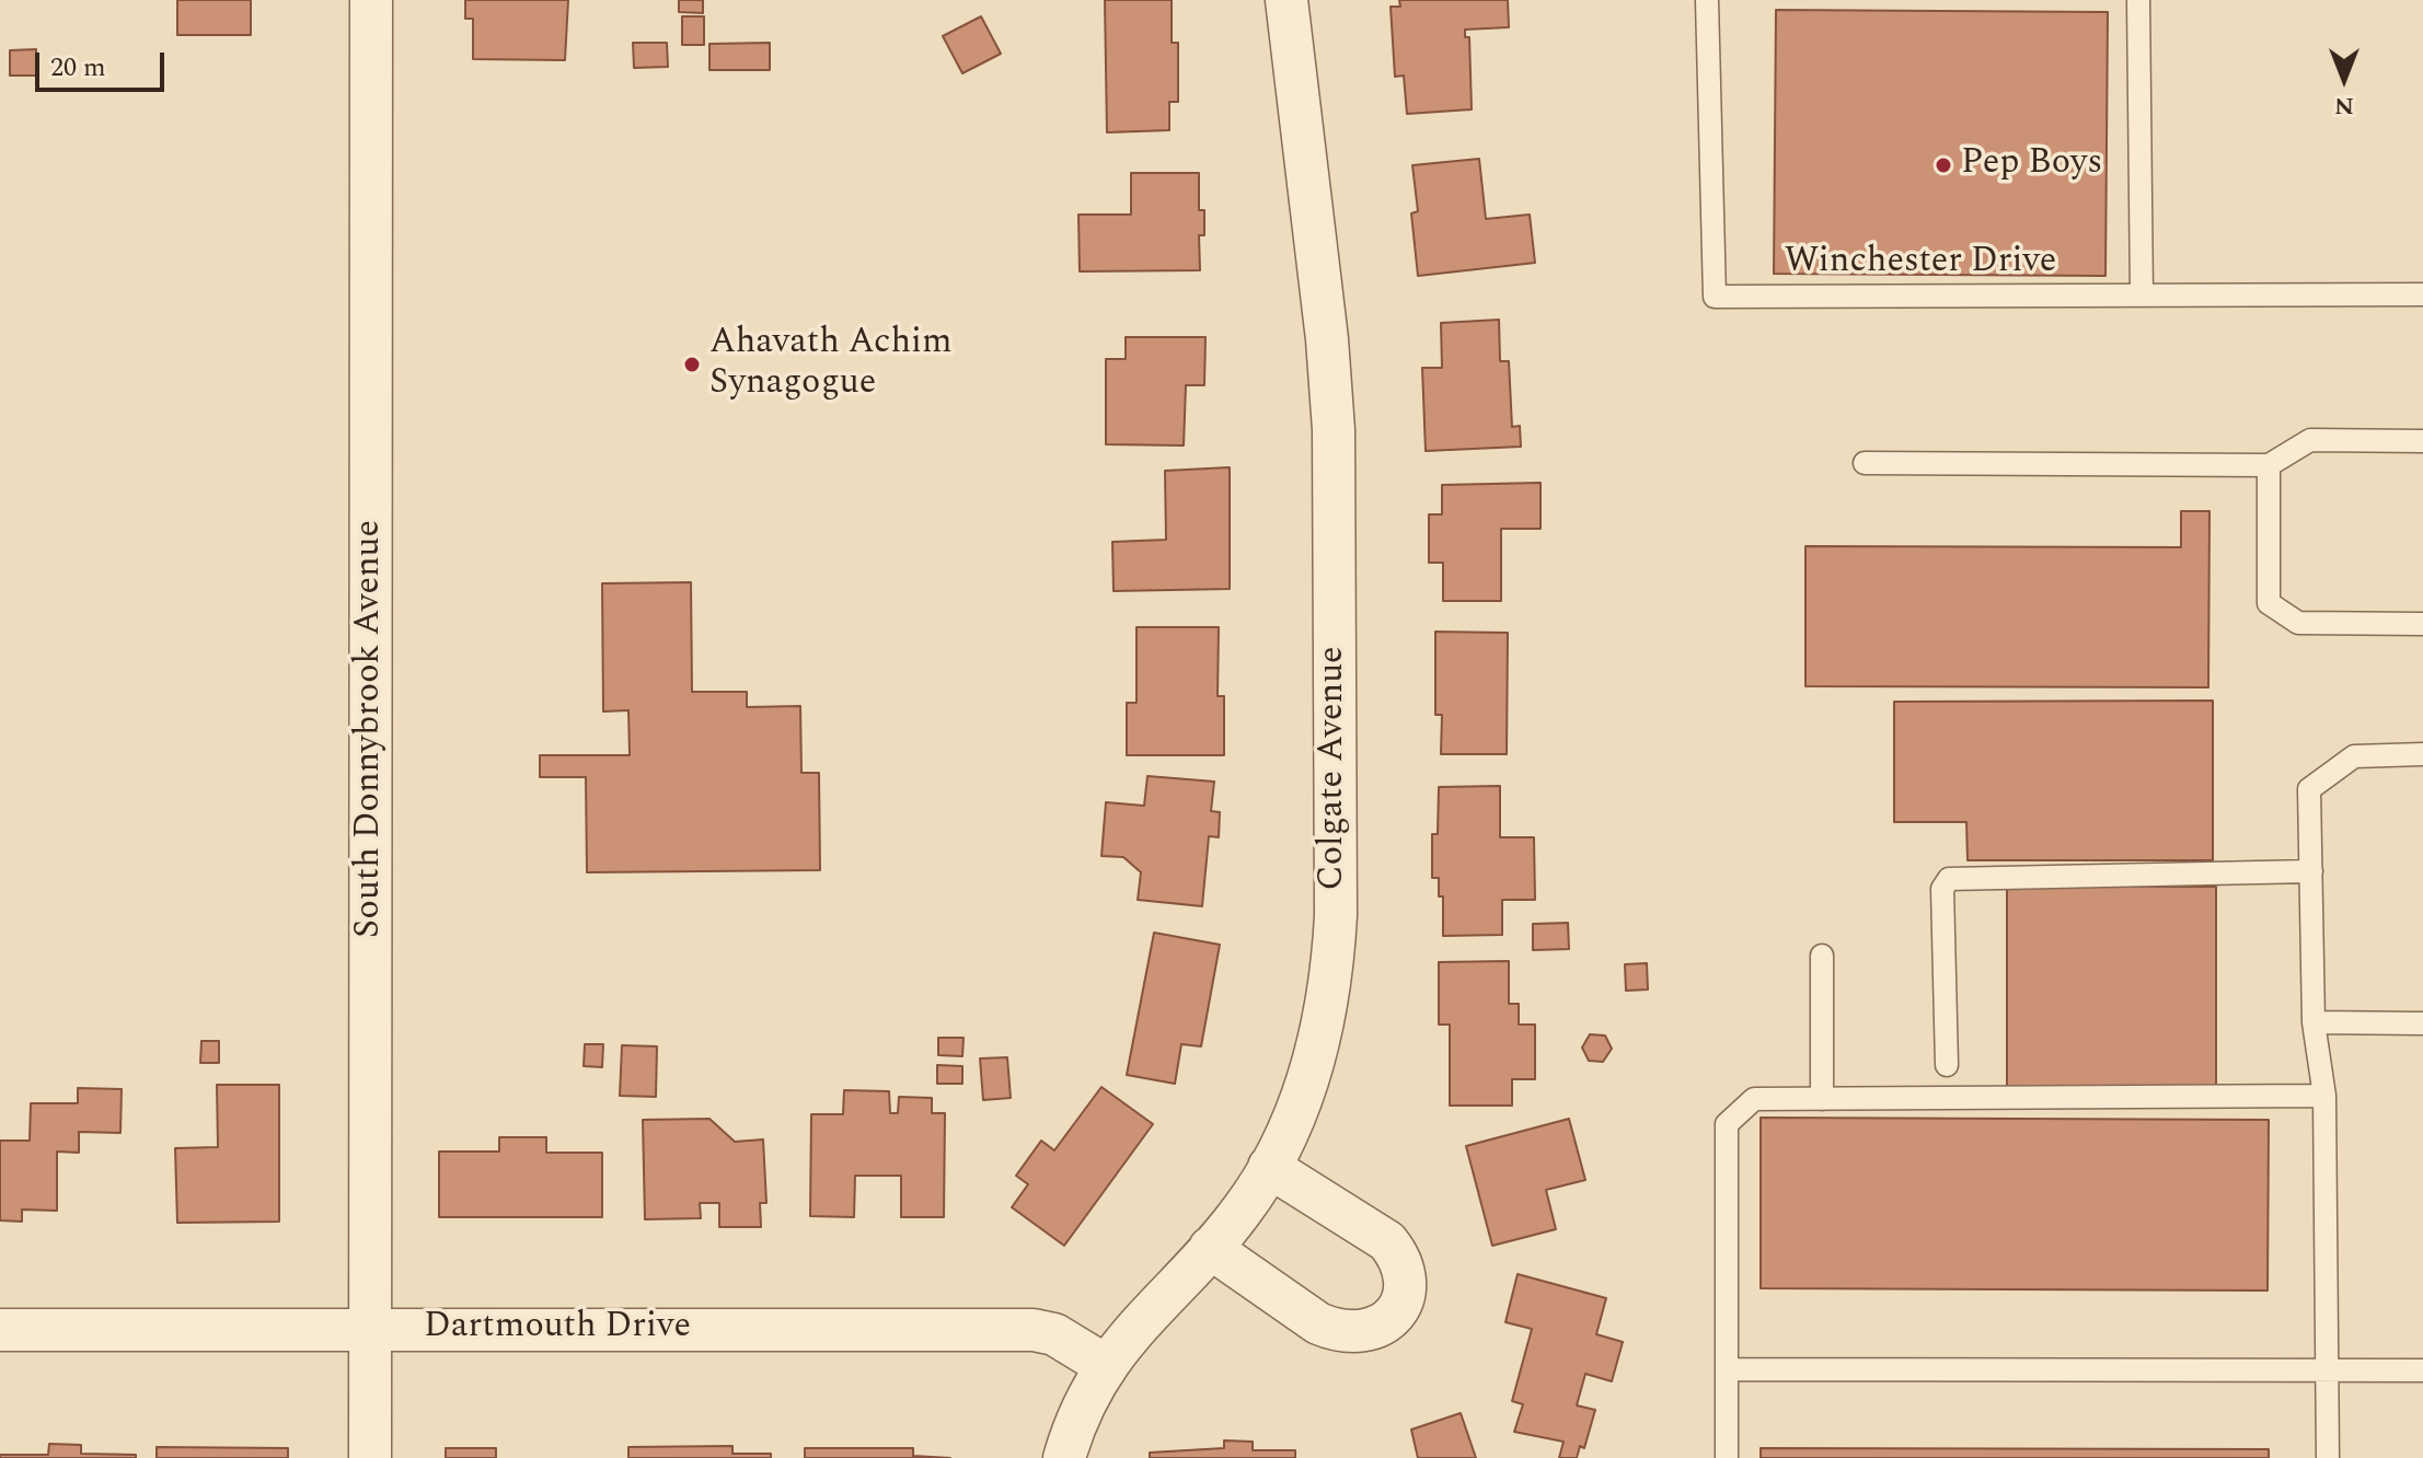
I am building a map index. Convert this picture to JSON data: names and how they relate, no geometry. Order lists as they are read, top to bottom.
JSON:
{
  "streets": {
    "street": ["South Donnybrook Avenue", "Colgate Avenue", "Dartmouth Drive"],
    "lane": ["Winchester Drive"]
  },
  "crossings": [
    ["South Donnybrook Avenue", "Dartmouth Drive"],
    ["Colgate Avenue", "Dartmouth Drive"]
  ],
  "places": ["Pep Boys", "Ahavath Achim Synagogue"],
  "scale_bar": "20 m",
  "north": "bottom"
}
